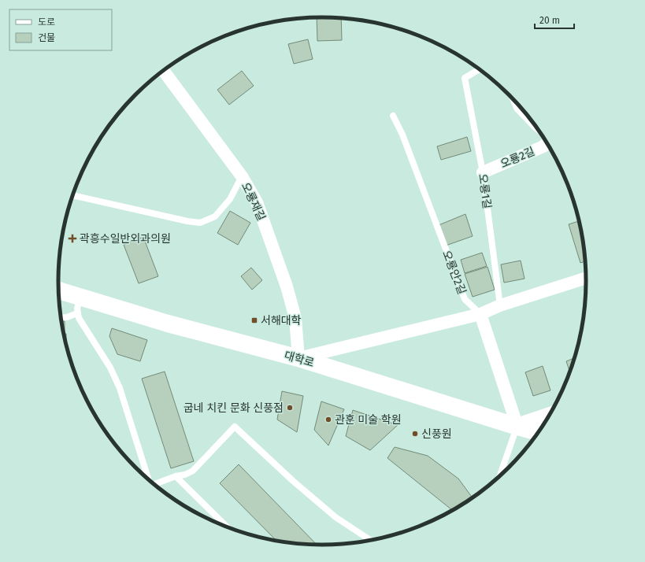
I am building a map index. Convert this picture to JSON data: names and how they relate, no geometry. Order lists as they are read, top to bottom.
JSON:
{
  "streets": {
    "street": [
      "오룡2길",
      "오룡재길",
      "오룡안2길",
      "대학로"
    ],
    "lane": ["오룡1길"]
  },
  "crossings": [
    ["오룡2길", "오룡1길"],
    ["오룡재길", "대학로"],
    ["오룡안2길", "대학로"]
  ],
  "places": {
    "health": ["곽흥수일반외과의원"],
    "transit": ["서해대학"],
    "other": ["굽네 치킨 문화 신풍점", "관훈 미술 학원", "신풍원"]
  },
  "legend": ["도로", "건물"],
  "scale_bar": "20 m"
}
